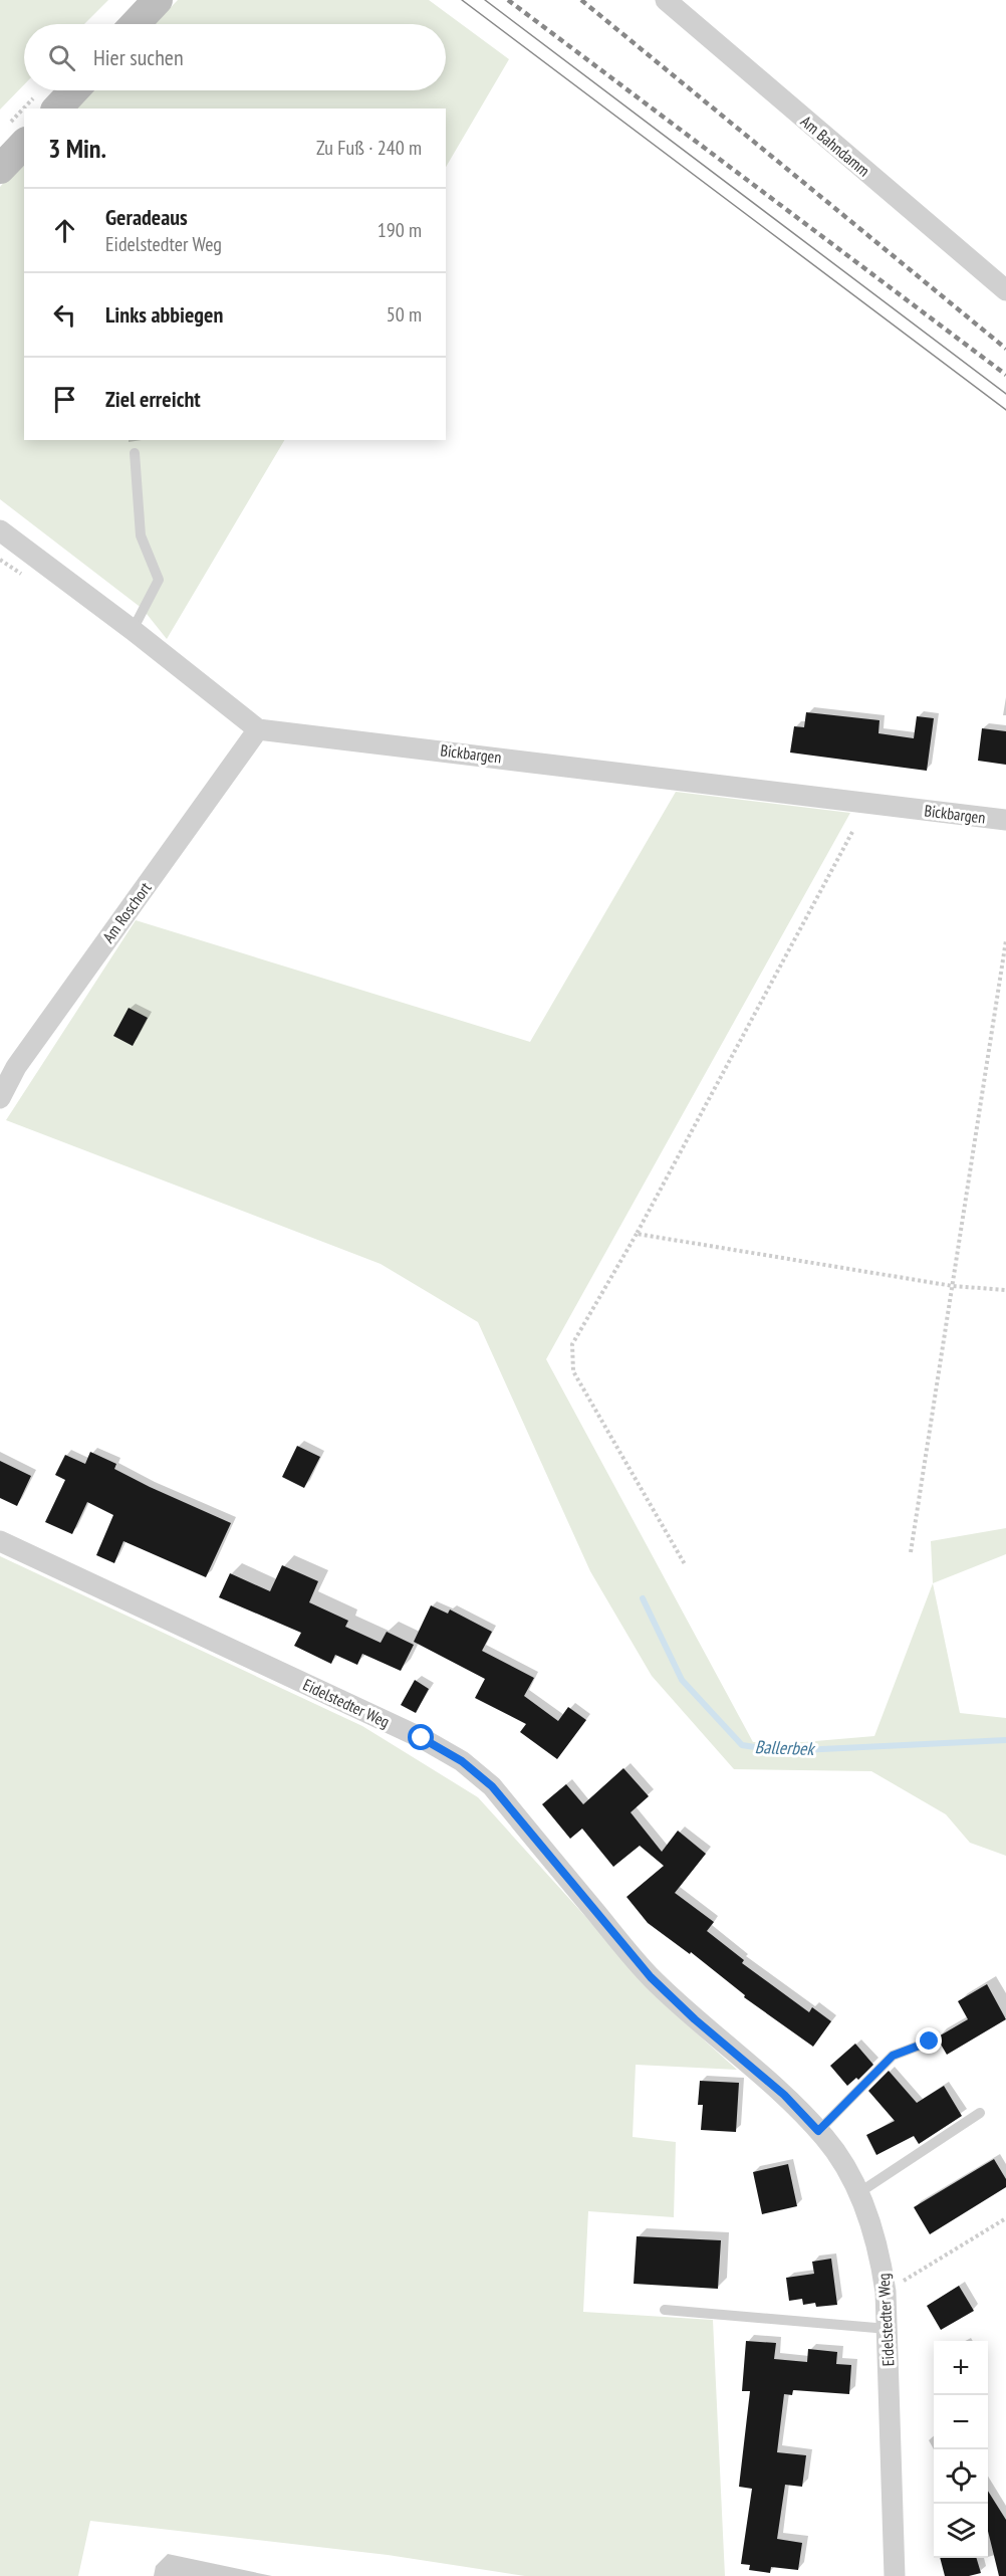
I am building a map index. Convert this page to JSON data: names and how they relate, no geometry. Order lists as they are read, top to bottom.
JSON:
{
  "streets": {
    "street": [
      "Am Bahndamm",
      "Bickbargen",
      "Am Roschort",
      "Eidelstedter Weg"
    ]
  },
  "crossings": [
    ["Bickbargen", "Am Roschort"]
  ],
  "water": ["Ballerbek"],
  "page": {
    "search": "Hier suchen",
    "heading": ["3 Min.", "Zu Fuß · 240 m"],
    "list": [
      ["Geradeaus", "Eidelstedter Weg", "190 m"],
      ["Links abbiegen", "50 m"],
      "Ziel erreicht"
    ],
    "map_buttons": ["+", "−"]
  }
}
